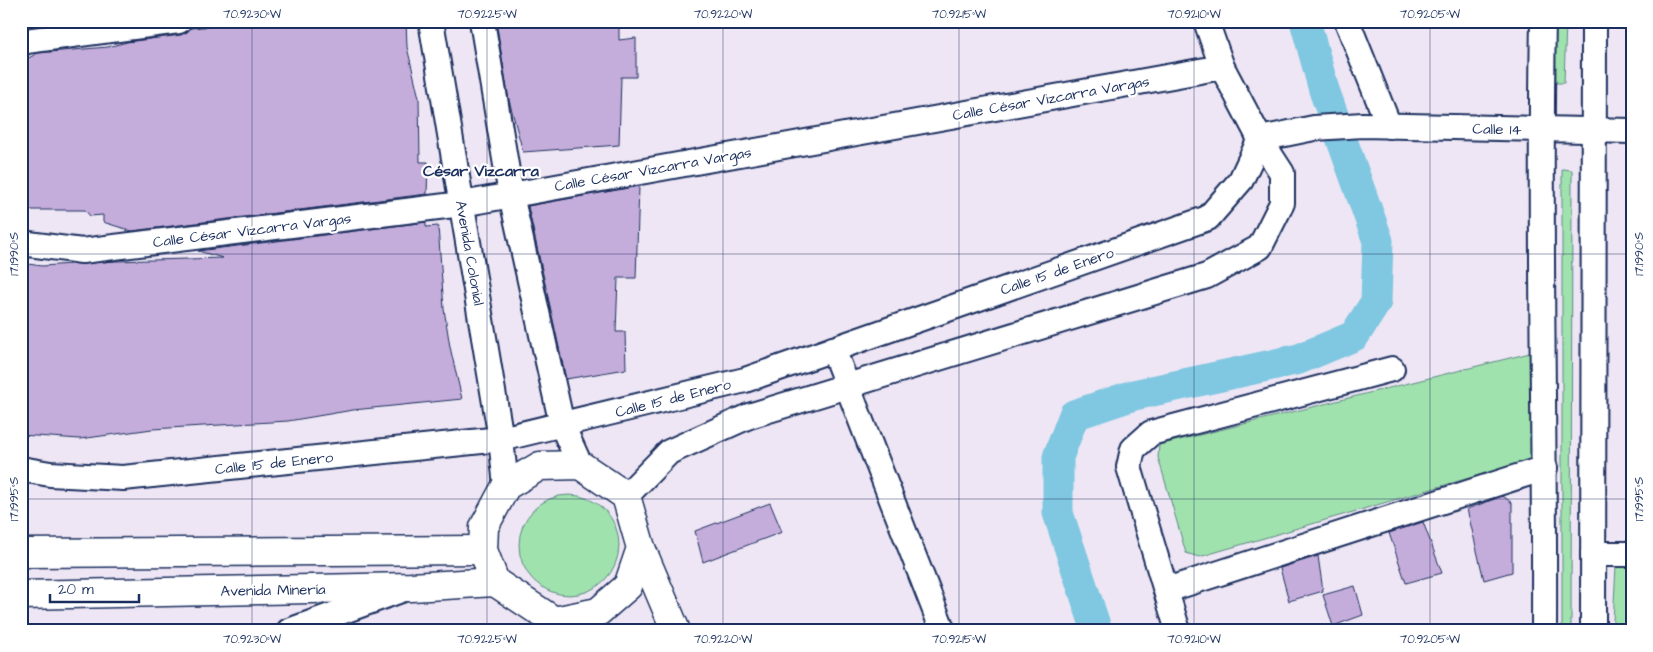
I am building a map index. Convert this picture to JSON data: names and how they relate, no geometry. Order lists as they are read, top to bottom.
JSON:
{
  "streets": {
    "main road": ["Avenida Minería"],
    "street": [
      "Calle César Vizcarra Vargas",
      "Calle 14",
      "Avenida Colonial",
      "Calle 15 de Enero"
    ]
  },
  "crossings": [
    ["Calle César Vizcarra Vargas", "Avenida Colonial"],
    ["Calle 14", "Calle 15 de Enero"],
    ["Avenida Colonial", "Calle 15 de Enero"],
    ["Avenida Colonial", "Avenida Minería"]
  ],
  "districts": ["César Vizcarra"],
  "scale_bar": "20 m",
  "coordinates": [
    "70.9230°W",
    "70.9225°W",
    "70.9220°W",
    "70.9215°W",
    "70.9210°W",
    "70.9205°W",
    "17.1990°S",
    "17.1995°S"
  ]
}
